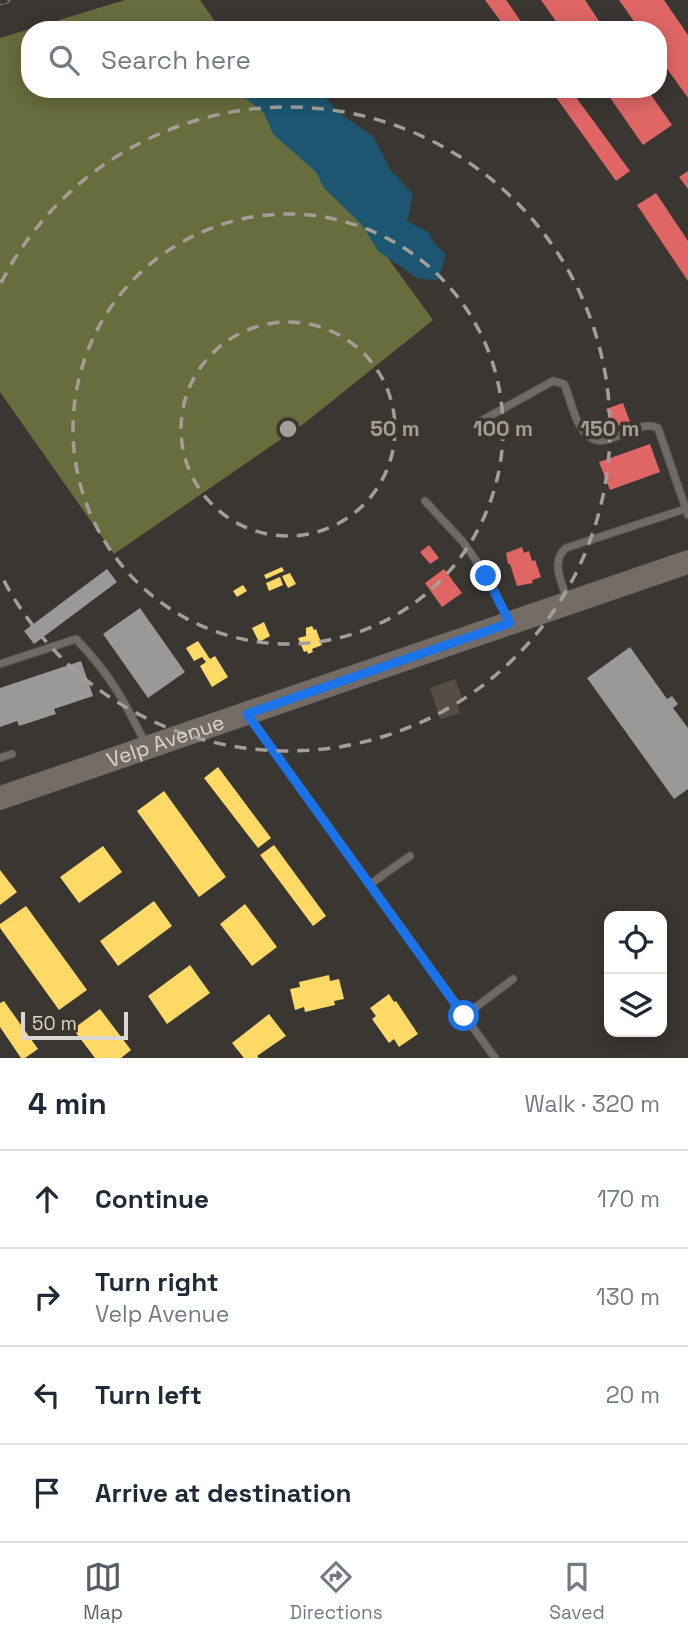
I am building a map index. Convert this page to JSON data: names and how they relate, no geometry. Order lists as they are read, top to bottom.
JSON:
{
  "streets": {
    "main road": ["Velp Avenue"]
  },
  "scale_bar": "50 m",
  "page": {
    "search": "Search here",
    "scale": "50 m",
    "heading": ["4 min", "Walk · 320 m"],
    "list": [
      ["Continue", "170 m"],
      ["Turn right", "Velp Avenue", "130 m"],
      ["Turn left", "20 m"],
      "Arrive at destination"
    ],
    "nav": ["Map", "Directions", "Saved"]
  },
  "rings": ["50 m", "100 m", "150 m"]
}
